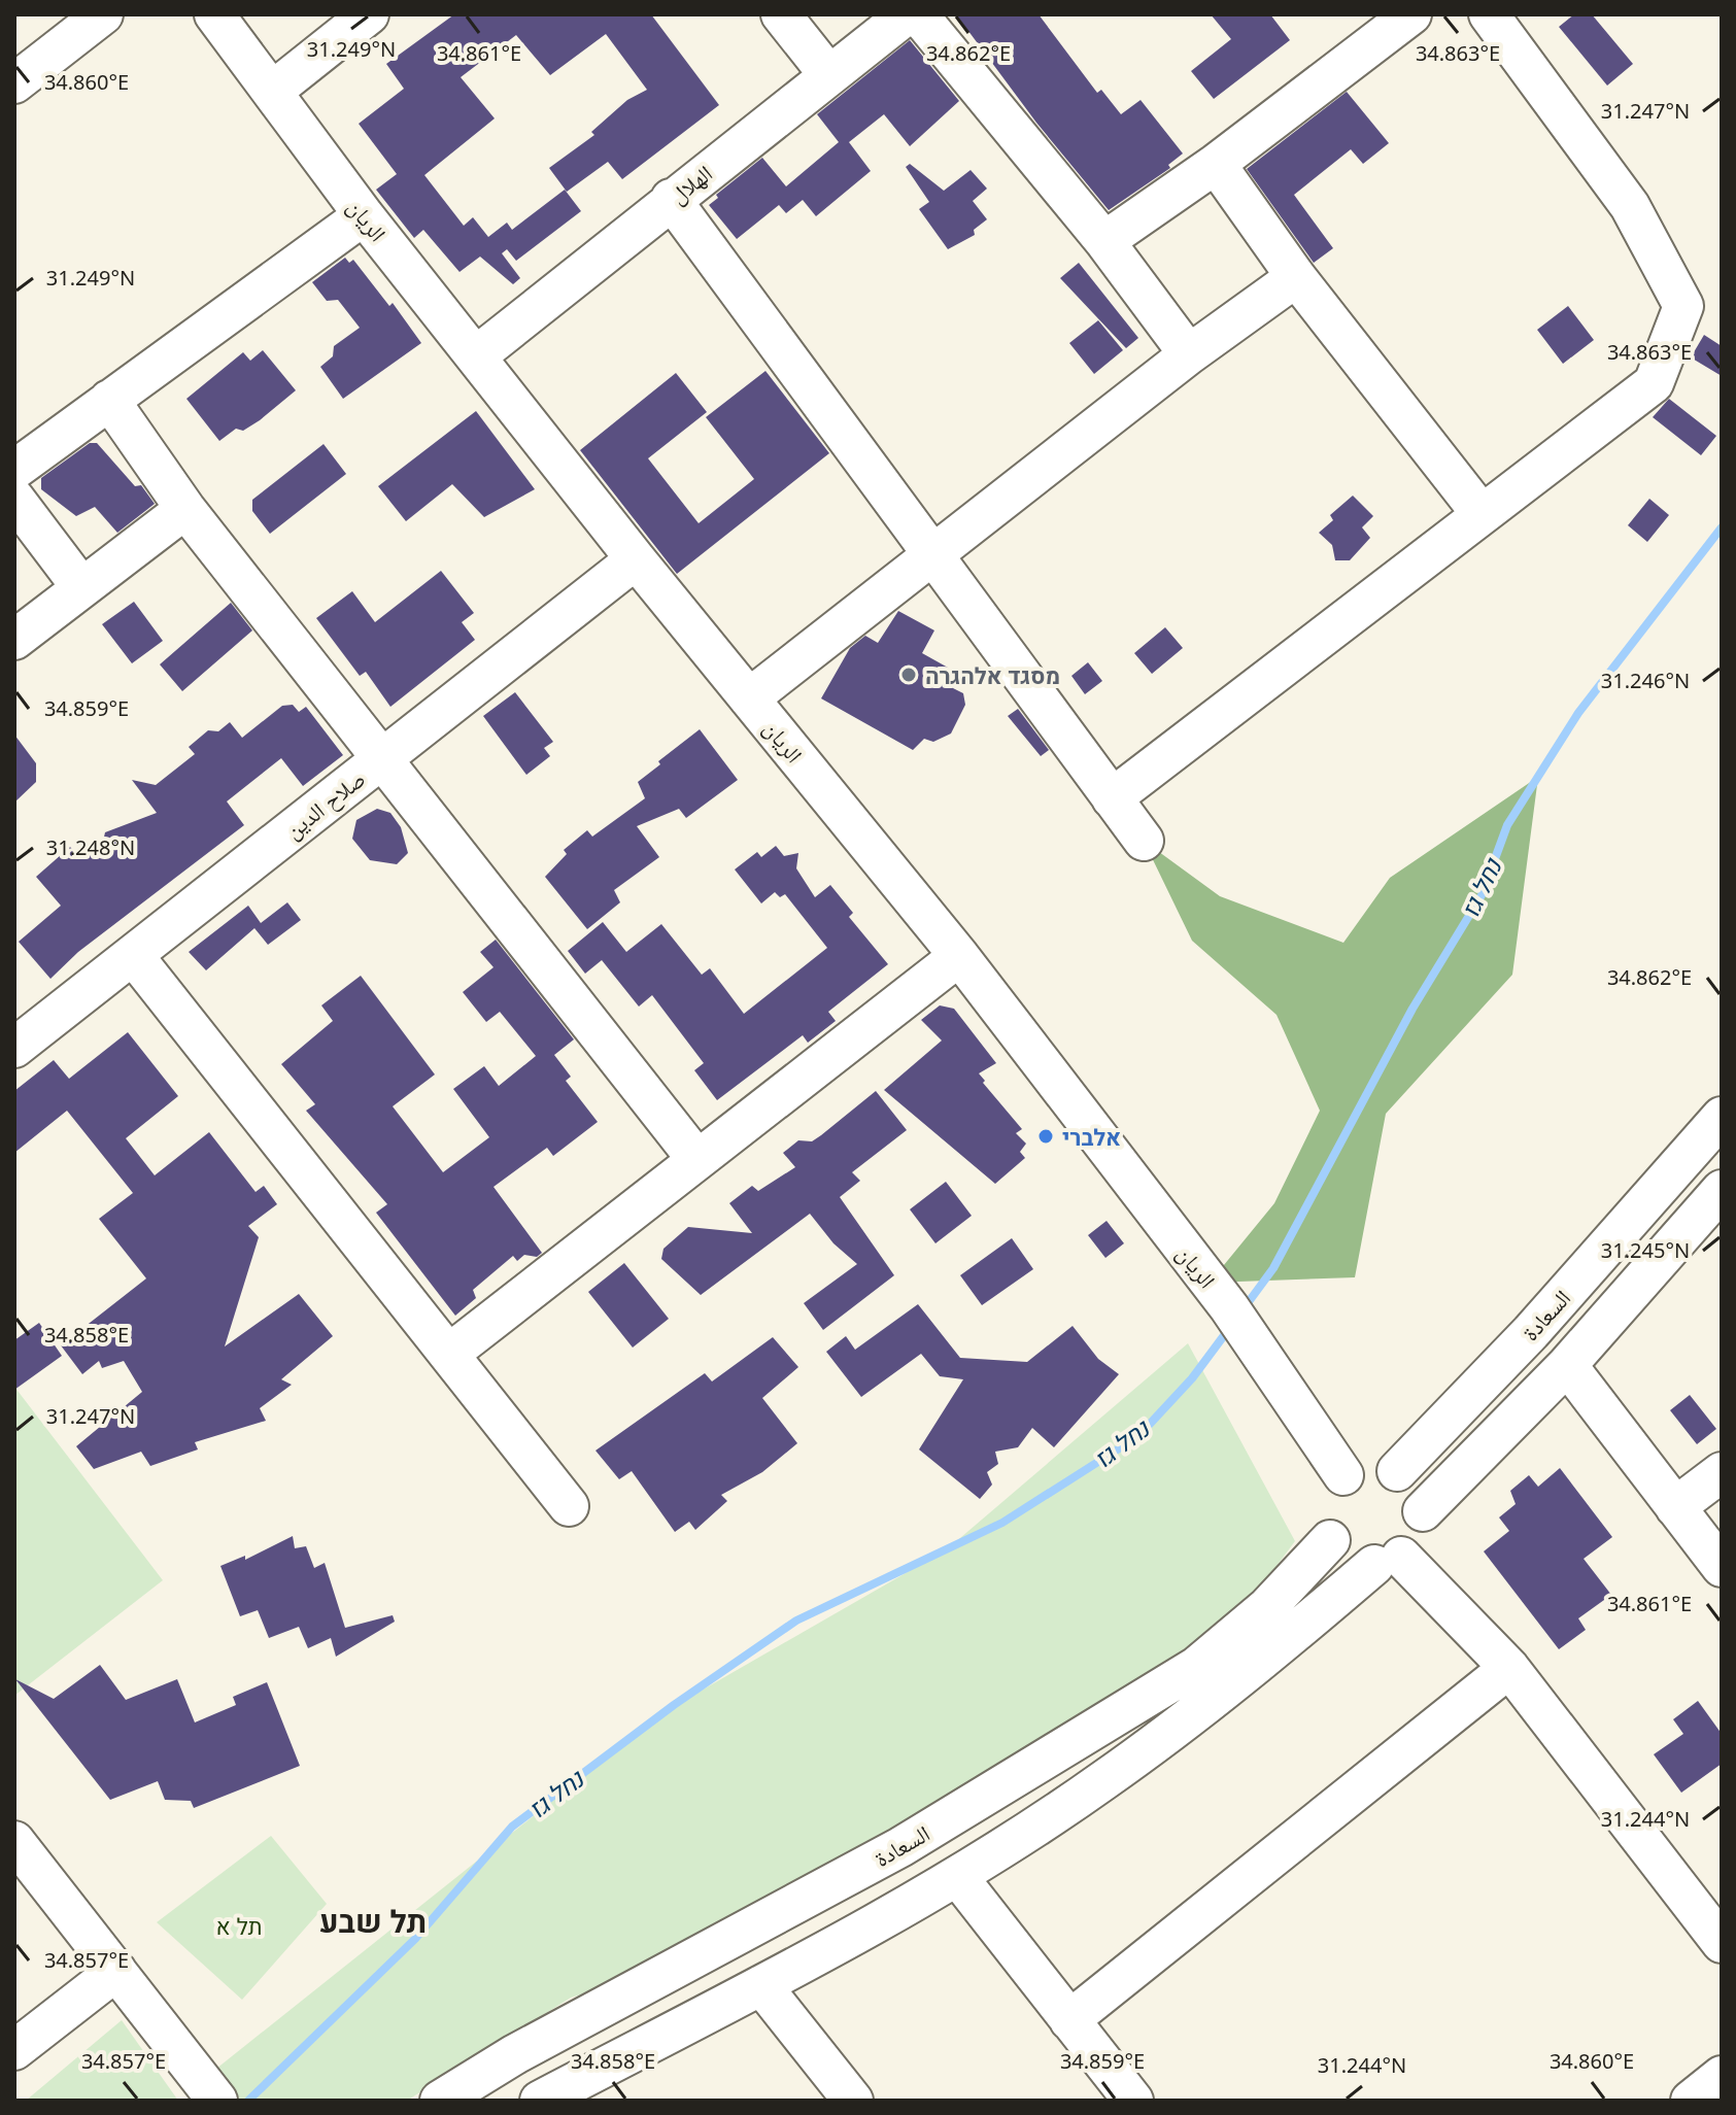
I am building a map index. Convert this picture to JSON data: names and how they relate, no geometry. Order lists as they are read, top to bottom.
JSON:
{
  "streets": {
    "street": [
      "الهلال",
      "الريان",
      "صلاح الدين",
      "السعادة"
    ]
  },
  "crossings": [
    ["الهلال", "الريان"],
    ["الريان", "صلاح الدين"],
    ["الريان", "السعادة"]
  ],
  "districts": ["תל שבע"],
  "water": ["נחל גז"],
  "parks": ["תל א"],
  "places": ["מסגד אלהגרה", "אלברי"],
  "coordinates": [
    "31.249°N",
    "34.863°E",
    "34.861°E",
    "34.862°E",
    "34.860°E",
    "31.247°N",
    "31.246°N",
    "34.859°E",
    "31.248°N",
    "31.245°N",
    "34.858°E",
    "31.244°N",
    "34.857°E"
  ]
}
